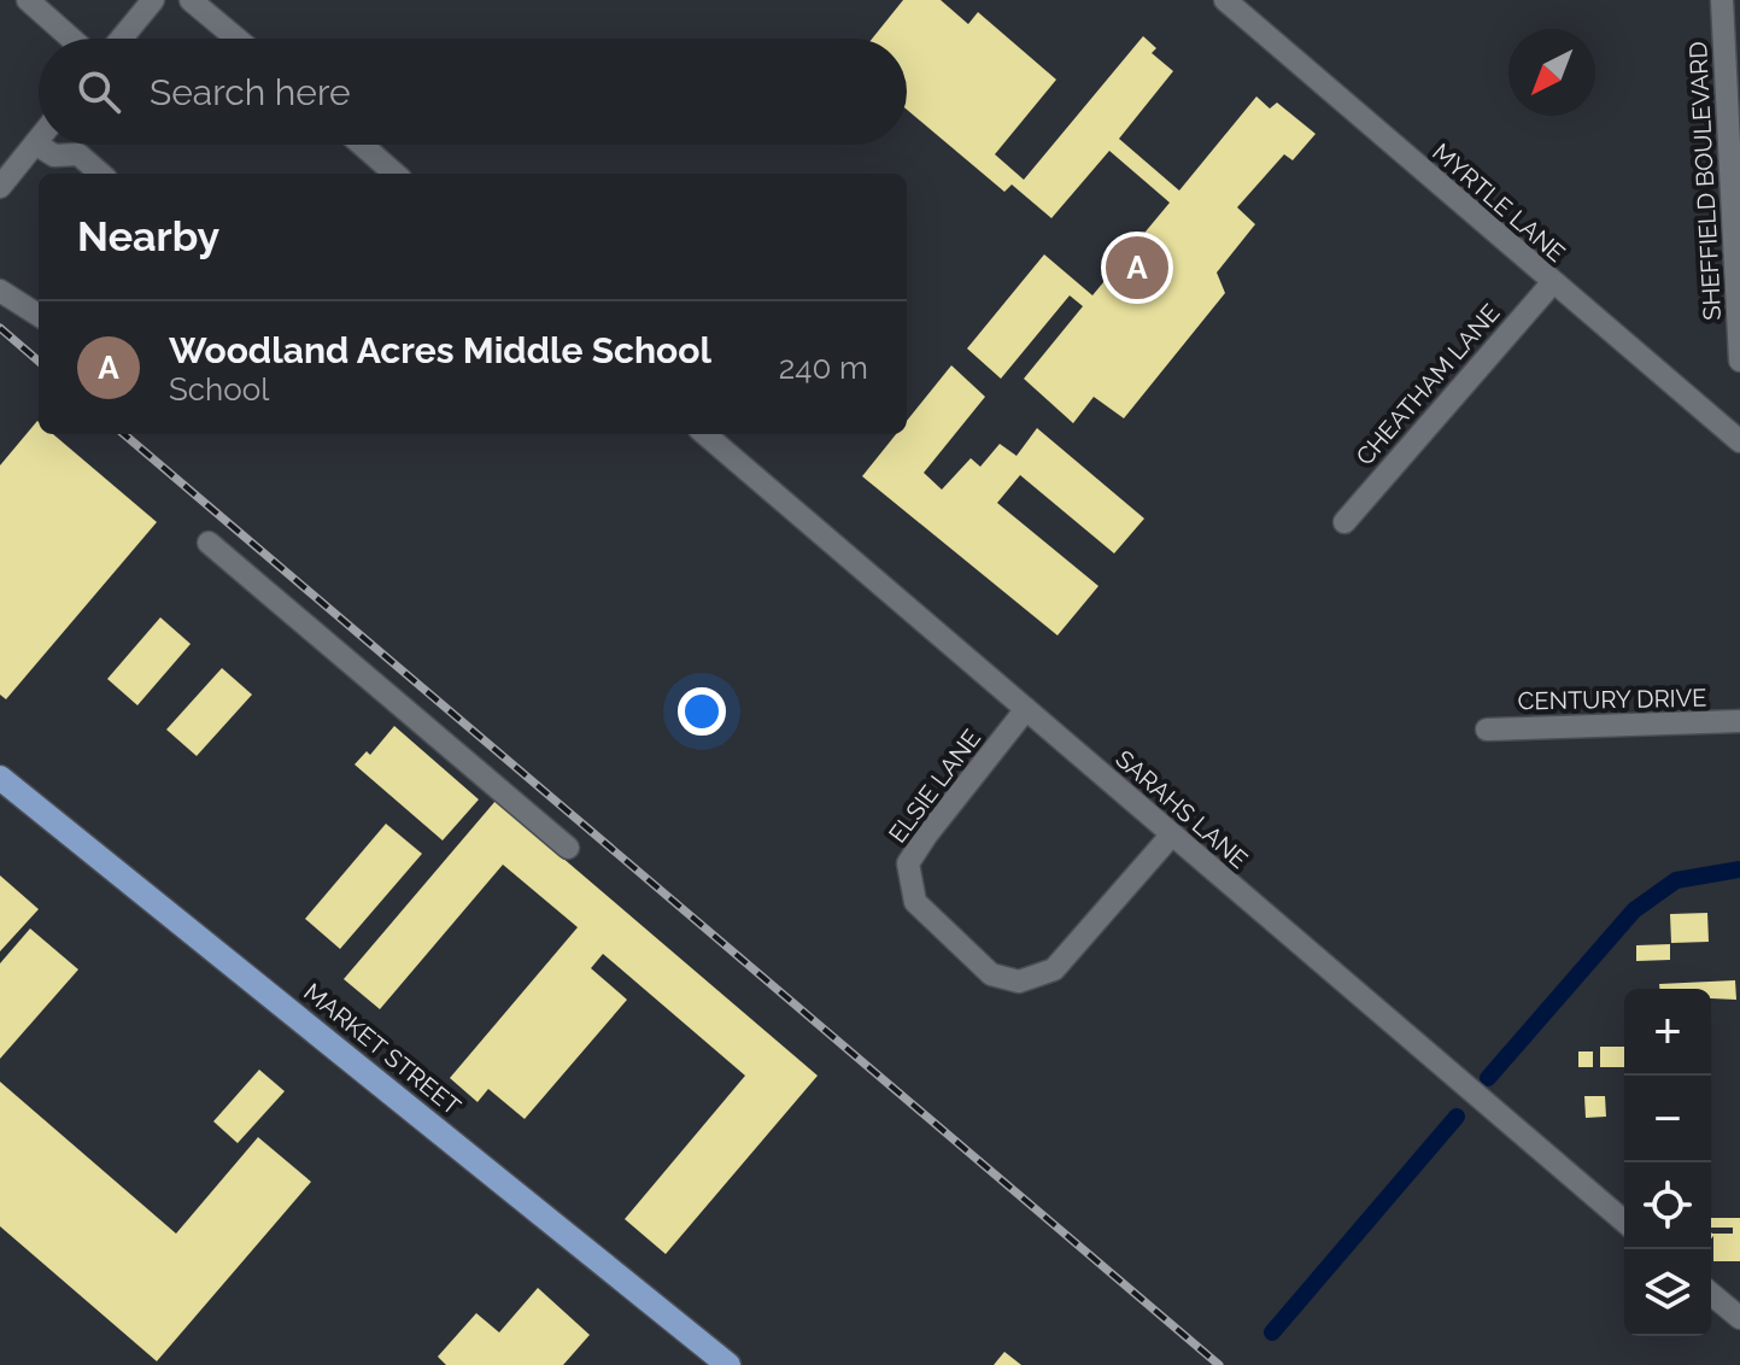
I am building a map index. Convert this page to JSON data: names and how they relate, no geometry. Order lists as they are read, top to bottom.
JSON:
{
  "streets": {
    "main road": ["MARKET STREET"],
    "street": [
      "SHEFFIELD BOULEVARD",
      "MYRTLE LANE",
      "CHEATHAM LANE",
      "CENTURY DRIVE",
      "ELSIE LANE",
      "SARAHS LANE"
    ]
  },
  "crossings": [
    ["MYRTLE LANE", "CHEATHAM LANE"],
    ["ELSIE LANE", "SARAHS LANE"]
  ],
  "north": "bottom left",
  "page": {
    "search": "Search here",
    "heading": "Nearby",
    "pins": "A",
    "list": [
      {
        "mark": "A",
        "name": "Woodland Acres Middle School",
        "note": "School",
        "value": "240 m"
      }
    ],
    "map_buttons": ["+", "−"]
  }
}
